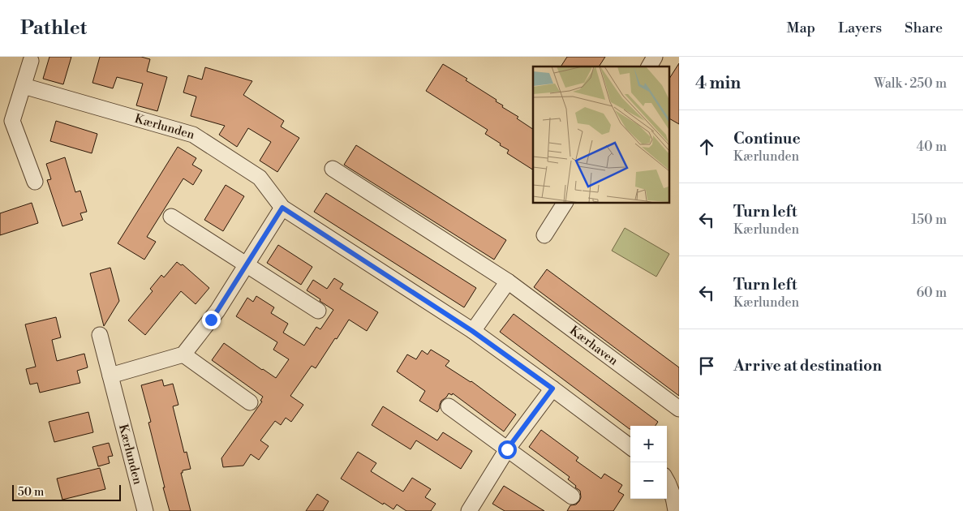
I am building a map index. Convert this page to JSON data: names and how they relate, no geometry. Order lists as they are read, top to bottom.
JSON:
{
  "streets": {
    "street": ["Kærlunden", "Kærhaven"]
  },
  "scale_bar": "50 m",
  "page": {
    "header": "Pathlet",
    "nav": ["Map", "Layers", "Share"],
    "heading": ["4 min", "Walk · 250 m"],
    "list": [
      ["Continue", "Kærlunden", "40 m"],
      ["Turn left", "Kærlunden", "150 m"],
      ["Turn left", "Kærlunden", "60 m"],
      "Arrive at destination"
    ],
    "map_buttons": ["+", "−"],
    "scale": "50 m"
  }
}
